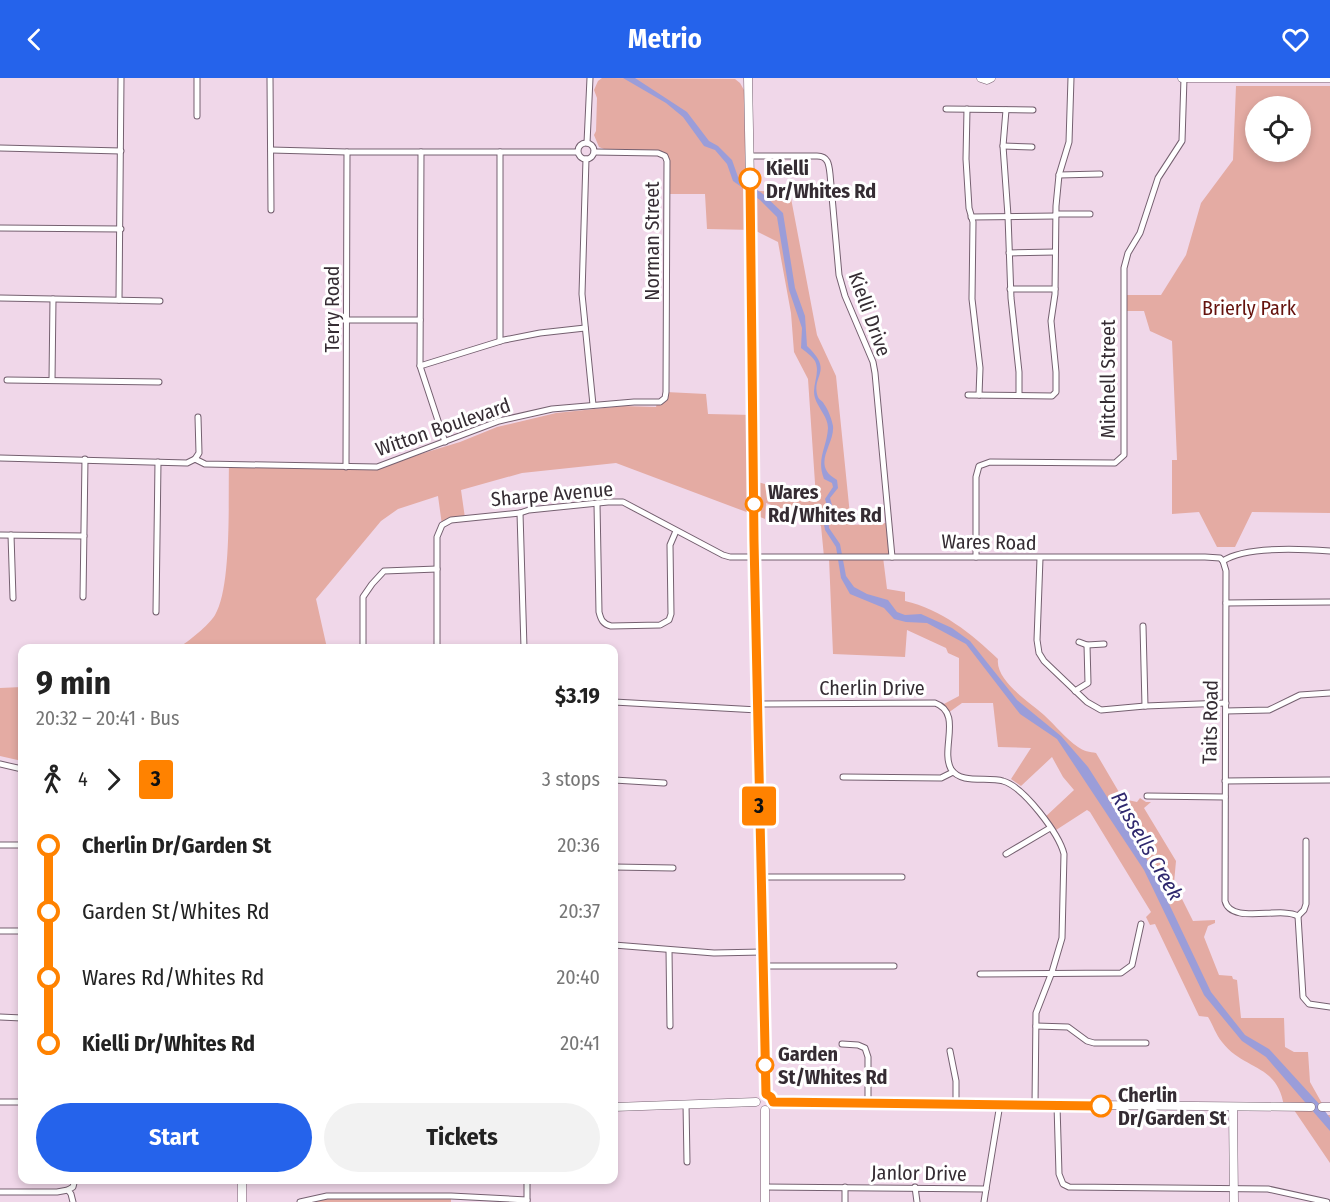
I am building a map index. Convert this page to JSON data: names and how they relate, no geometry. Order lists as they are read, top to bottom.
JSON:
{
  "streets": {
    "street": [
      "Norman Street",
      "Terry Road",
      "Kielli Drive",
      "Mitchell Street",
      "Witton Boulevard",
      "Sharpe Avenue",
      "Wares Road",
      "Cherlin Drive",
      "Taits Road",
      "Janlor Drive"
    ]
  },
  "crossings": [
    ["Norman Street", "Witton Boulevard"],
    ["Terry Road", "Witton Boulevard"],
    ["Kielli Drive", "Wares Road"],
    ["Mitchell Street", "Wares Road"],
    ["Sharpe Avenue", "Wares Road"],
    ["Wares Road", "Taits Road"]
  ],
  "water": ["Russells Creek"],
  "parks": ["Brierly Park"],
  "places": [
    "Kielli Dr/Whites Rd",
    "Wares Rd/Whites Rd",
    "Garden St/Whites Rd",
    "Cherlin Dr/Garden St"
  ],
  "lines": ["bus line 3"],
  "page": {
    "header": "Metrio",
    "on_map": "3",
    "heading": ["9 min", "20:32 – 20:41 · Bus", "$3.19"],
    "legs": ["4", "3", "3 stops"],
    "list": [
      {
        "name": "Cherlin Dr/Garden St",
        "value": "20:36"
      },
      {
        "name": "Garden St/Whites Rd",
        "value": "20:37"
      },
      {
        "name": "Wares Rd/Whites Rd",
        "value": "20:40"
      },
      {
        "name": "Kielli Dr/Whites Rd",
        "value": "20:41"
      }
    ],
    "buttons": ["Start", "Tickets"]
  }
}
